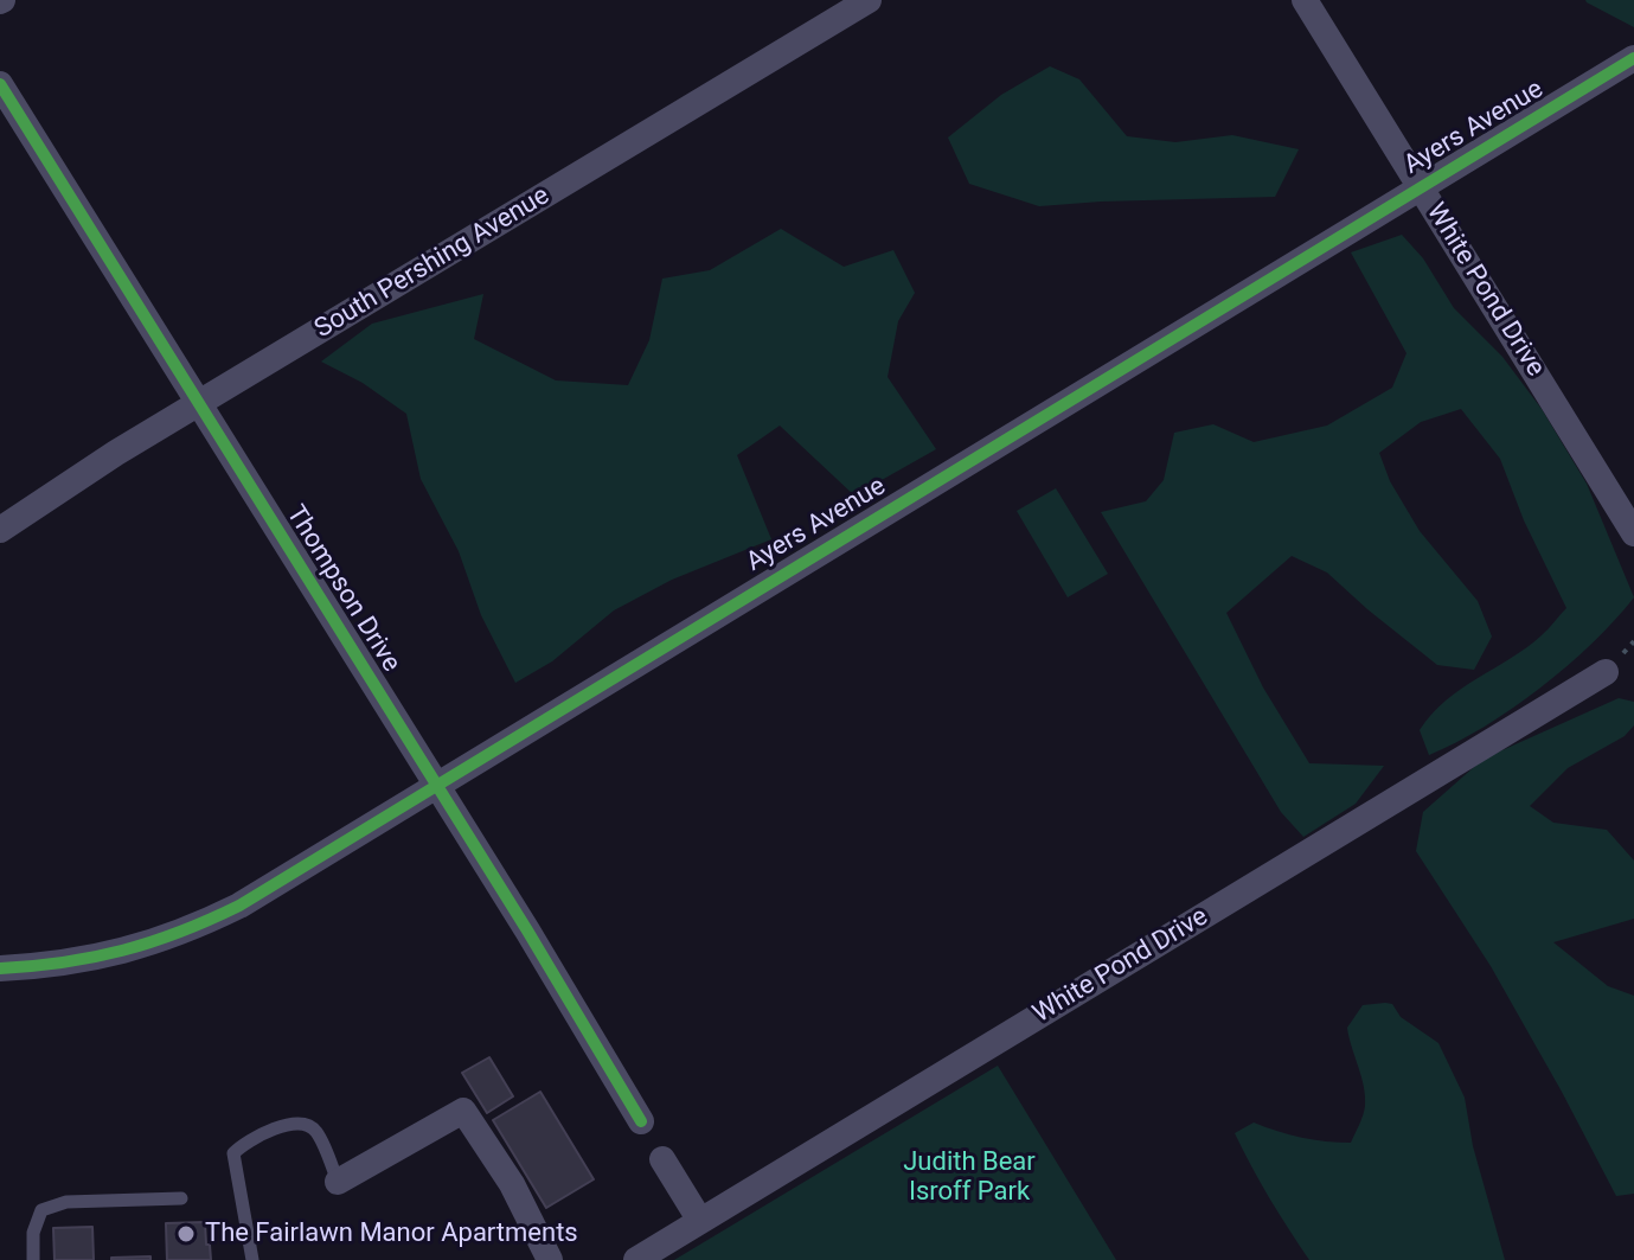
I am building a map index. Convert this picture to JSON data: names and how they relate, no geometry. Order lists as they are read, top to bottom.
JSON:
{
  "streets": {
    "street": [
      "Ayers Avenue",
      "South Pershing Avenue",
      "White Pond Drive",
      "Thompson Drive"
    ]
  },
  "crossings": [
    ["Ayers Avenue", "White Pond Drive"],
    ["Ayers Avenue", "Thompson Drive"],
    ["South Pershing Avenue", "Thompson Drive"]
  ],
  "parks": ["Judith Bear Isroff Park"],
  "places": ["The Fairlawn Manor Apartments"]
}
